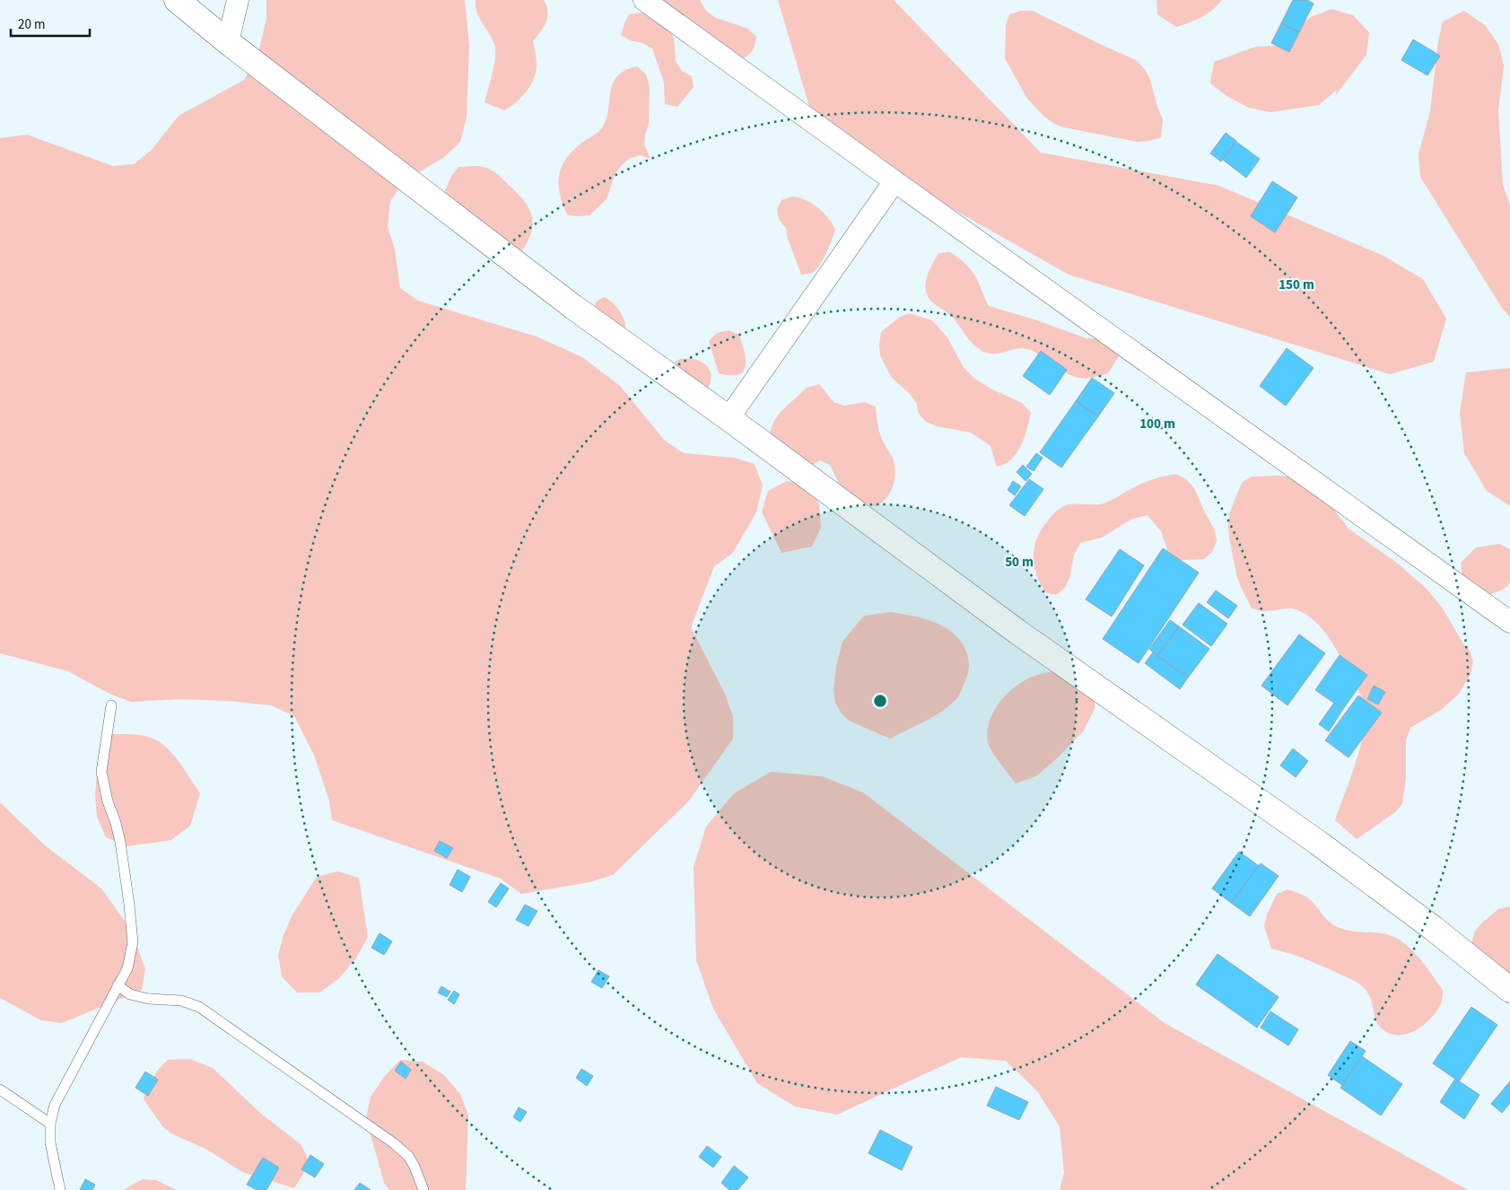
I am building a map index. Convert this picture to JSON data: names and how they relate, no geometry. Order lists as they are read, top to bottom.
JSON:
{
  "scale_bar": "20 m",
  "rings": ["150 m", "100 m", "50 m"]
}
